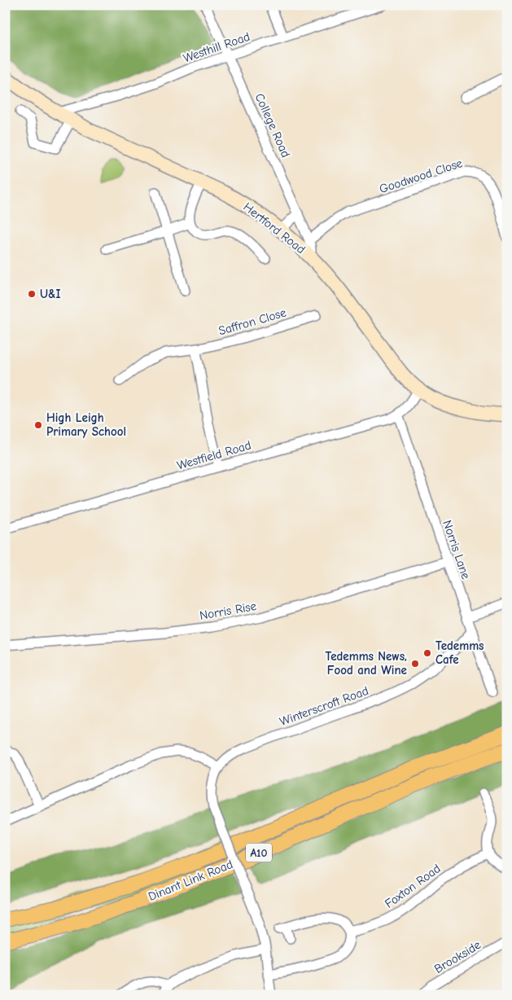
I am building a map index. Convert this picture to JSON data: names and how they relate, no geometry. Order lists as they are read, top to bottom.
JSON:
{
  "streets": {
    "main road": ["Hertford Road", "A10", "Dinant Link Road"],
    "street": [
      "Westhill Road",
      "College Road",
      "Goodwood Close",
      "Saffron Close",
      "Westfield Road",
      "Norris Lane",
      "Norris Rise",
      "Winterscroft Road",
      "Foxton Road",
      "Brookside"
    ]
  },
  "crossings": [
    ["Westhill Road", "College Road"],
    ["Westhill Road", "Hertford Road"],
    ["College Road", "Goodwood Close"],
    ["College Road", "Hertford Road"],
    ["Hertford Road", "Westfield Road"],
    ["Westfield Road", "Norris Lane"],
    ["Norris Lane", "Norris Rise"],
    ["Norris Lane", "Winterscroft Road"]
  ],
  "places": [
    "U&I",
    "High Leigh Primary School",
    "Tedemms Cafe",
    "Tedemms News, Food and Wine"
  ]
}
